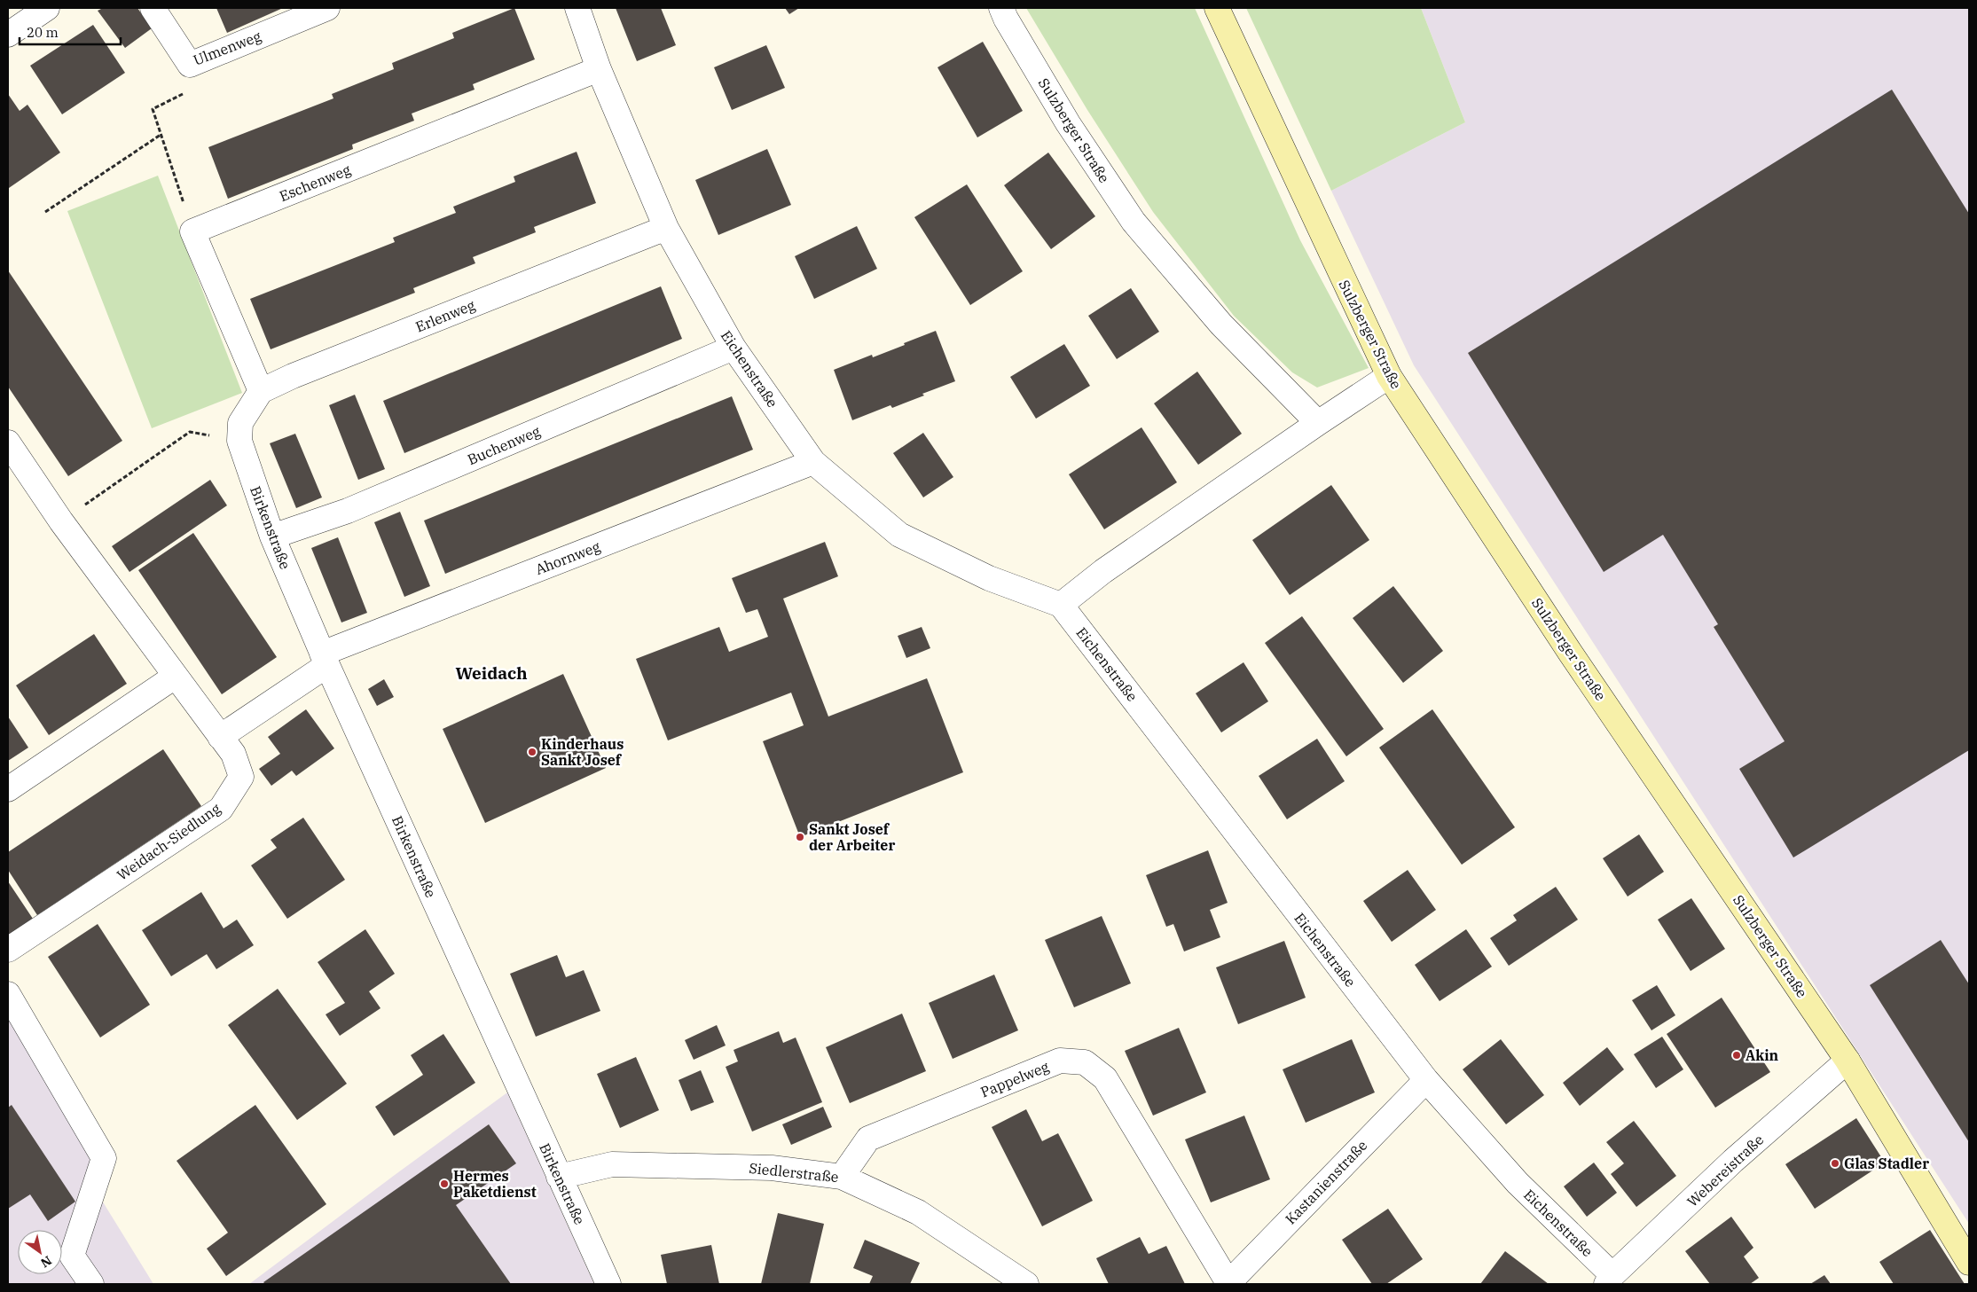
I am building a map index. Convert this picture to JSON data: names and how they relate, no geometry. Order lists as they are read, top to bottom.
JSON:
{
  "streets": {
    "street": [
      "Ulmenweg",
      "Sulzberger Straße",
      "Eschenweg",
      "Erlenweg",
      "Eichenstraße",
      "Buchenweg",
      "Birkenstraße",
      "Ahornweg",
      "Weidach-Siedlung",
      "Pappelweg",
      "Webereistraße",
      "Siedlerstraße",
      "Kastanienstraße"
    ]
  },
  "crossings": [
    ["Sulzberger Straße", "Webereistraße"],
    ["Eschenweg", "Eichenstraße"],
    ["Erlenweg", "Eichenstraße"],
    ["Eichenstraße", "Buchenweg"],
    ["Eichenstraße", "Ahornweg"],
    ["Eichenstraße", "Webereistraße"],
    ["Eichenstraße", "Kastanienstraße"],
    ["Buchenweg", "Birkenstraße"],
    ["Birkenstraße", "Ahornweg"],
    ["Birkenstraße", "Siedlerstraße"],
    ["Ahornweg", "Weidach-Siedlung"],
    ["Pappelweg", "Siedlerstraße"],
    ["Pappelweg", "Kastanienstraße"]
  ],
  "districts": ["Weidach"],
  "places": [
    "Kinderhaus Sankt Josef",
    "Sankt Josef der Arbeiter",
    "Akin",
    "Glas Stadler",
    "Hermes Paketdienst"
  ],
  "scale_bar": "20 m",
  "north": "bottom right"
}
